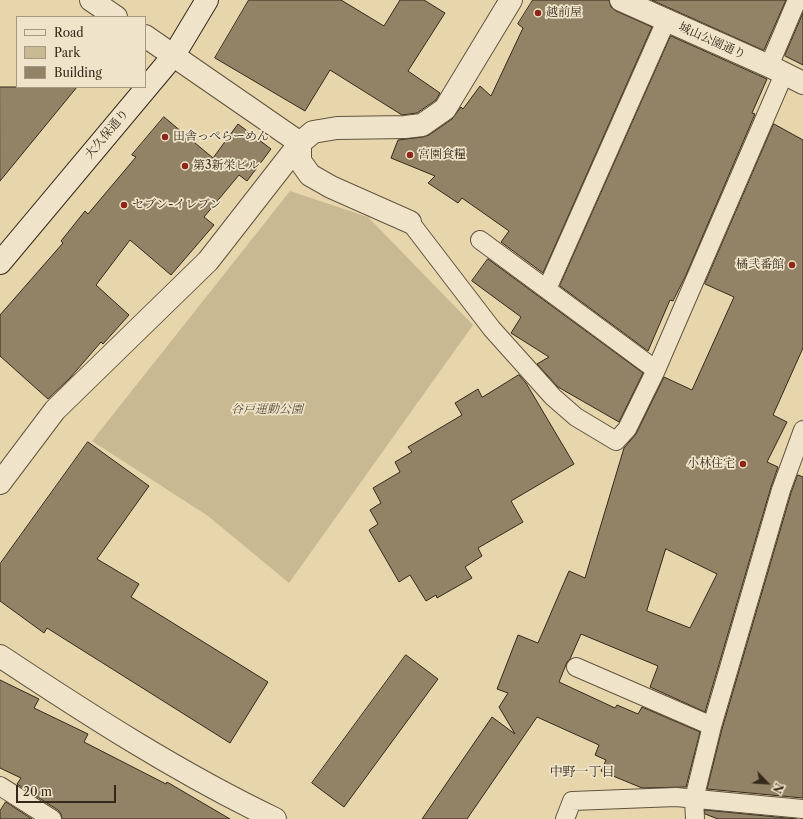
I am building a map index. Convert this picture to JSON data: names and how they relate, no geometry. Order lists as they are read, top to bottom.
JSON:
{
  "streets": {
    "street": ["城山公園通り", "大久保通り"]
  },
  "districts": ["中野一丁目"],
  "parks": ["谷戸運動公園"],
  "places": [
    "越前屋",
    "田舎っぺらーめん",
    "宮園食糧",
    "第3新栄ビル",
    "セブン-イレブン",
    "橘弐番館",
    "小林住宅"
  ],
  "legend": ["Road", "Park", "Building"],
  "scale_bar": "20 m",
  "north": "bottom right"
}
